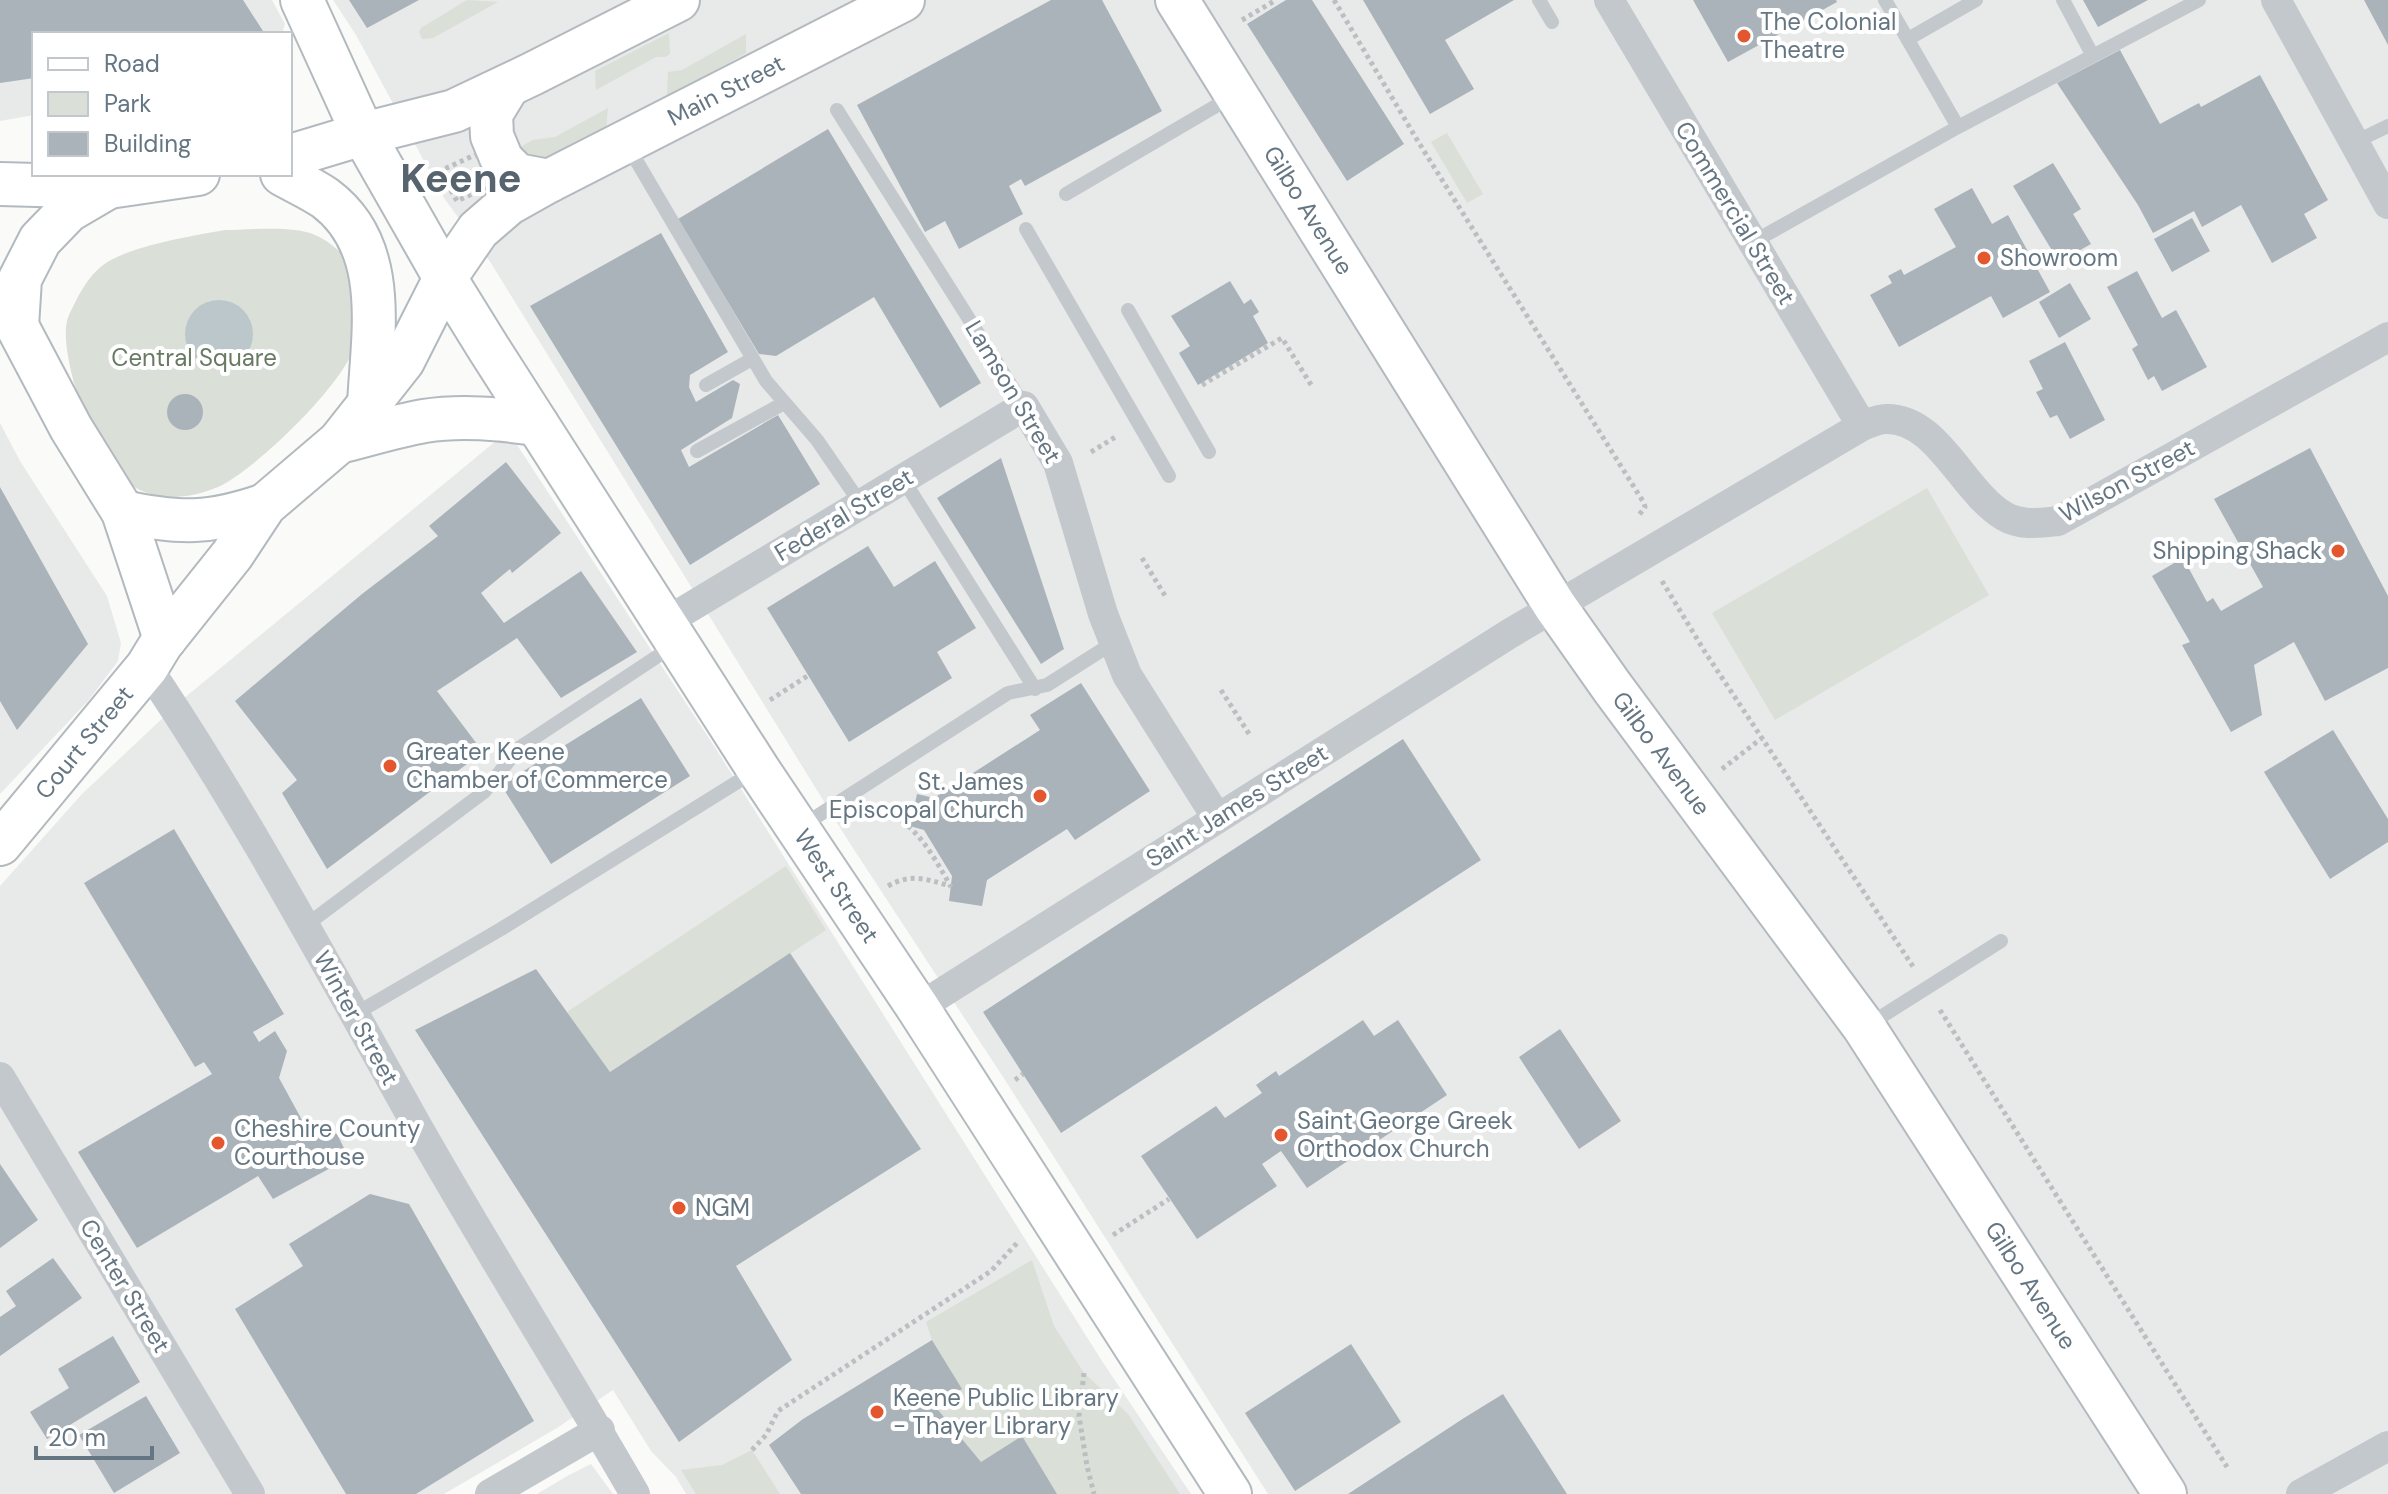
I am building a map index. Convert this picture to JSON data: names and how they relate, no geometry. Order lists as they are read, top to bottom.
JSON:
{
  "streets": {
    "street": [
      "Main Street",
      "Gilbo Avenue",
      "Commercial Street",
      "Lamson Street",
      "Wilson Street",
      "Federal Street",
      "Court Street",
      "Saint James Street",
      "West Street",
      "Winter Street",
      "Center Street"
    ]
  },
  "crossings": [
    ["Main Street", "West Street"],
    ["Gilbo Avenue", "Saint James Street"],
    ["Commercial Street", "Wilson Street"],
    ["Lamson Street", "Federal Street"],
    ["Lamson Street", "Saint James Street"],
    ["Wilson Street", "Saint James Street"],
    ["Federal Street", "West Street"],
    ["Court Street", "Winter Street"],
    ["Saint James Street", "West Street"]
  ],
  "districts": ["Keene"],
  "parks": ["Central Square"],
  "places": [
    "The Colonial Theatre",
    "Showroom",
    "Shipping Shack",
    "Greater Keene Chamber of Commerce",
    "St. James Episcopal Church",
    "Saint George Greek Orthodox Church",
    "Cheshire County Courthouse",
    "NGM",
    "Keene Public Library - Thayer Library"
  ],
  "legend": ["Road", "Park", "Building"],
  "scale_bar": "20 m"
}
